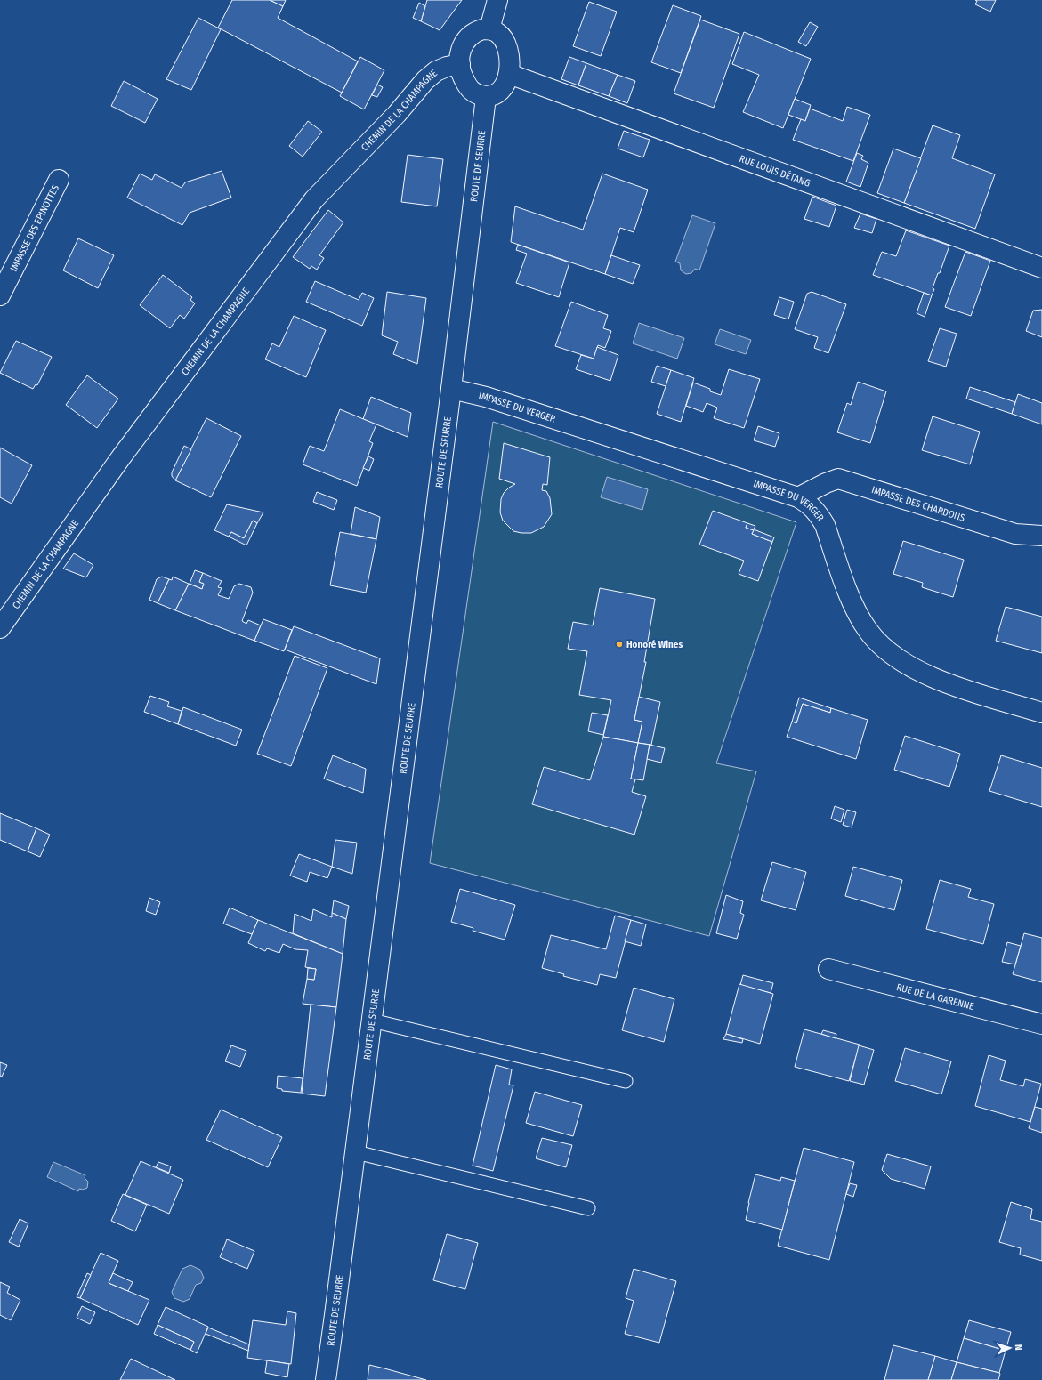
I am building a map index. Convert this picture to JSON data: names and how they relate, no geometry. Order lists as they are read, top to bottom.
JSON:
{
  "streets": {
    "street": [
      "CHEMIN DE LA CHAMPAGNE",
      "ROUTE DE SEURRE",
      "RUE LOUIS DÉTANG",
      "IMPASSE DES EPINOTTES",
      "IMPASSE DU VERGER",
      "IMPASSE DES CHARDONS",
      "RUE DE LA GARENNE"
    ]
  },
  "crossings": [
    ["CHEMIN DE LA CHAMPAGNE", "ROUTE DE SEURRE"],
    ["CHEMIN DE LA CHAMPAGNE", "RUE LOUIS DÉTANG"],
    ["ROUTE DE SEURRE", "RUE LOUIS DÉTANG"],
    ["ROUTE DE SEURRE", "IMPASSE DU VERGER"],
    ["IMPASSE DU VERGER", "IMPASSE DES CHARDONS"]
  ],
  "places": ["Honoré Wines"],
  "north": "right"
}
